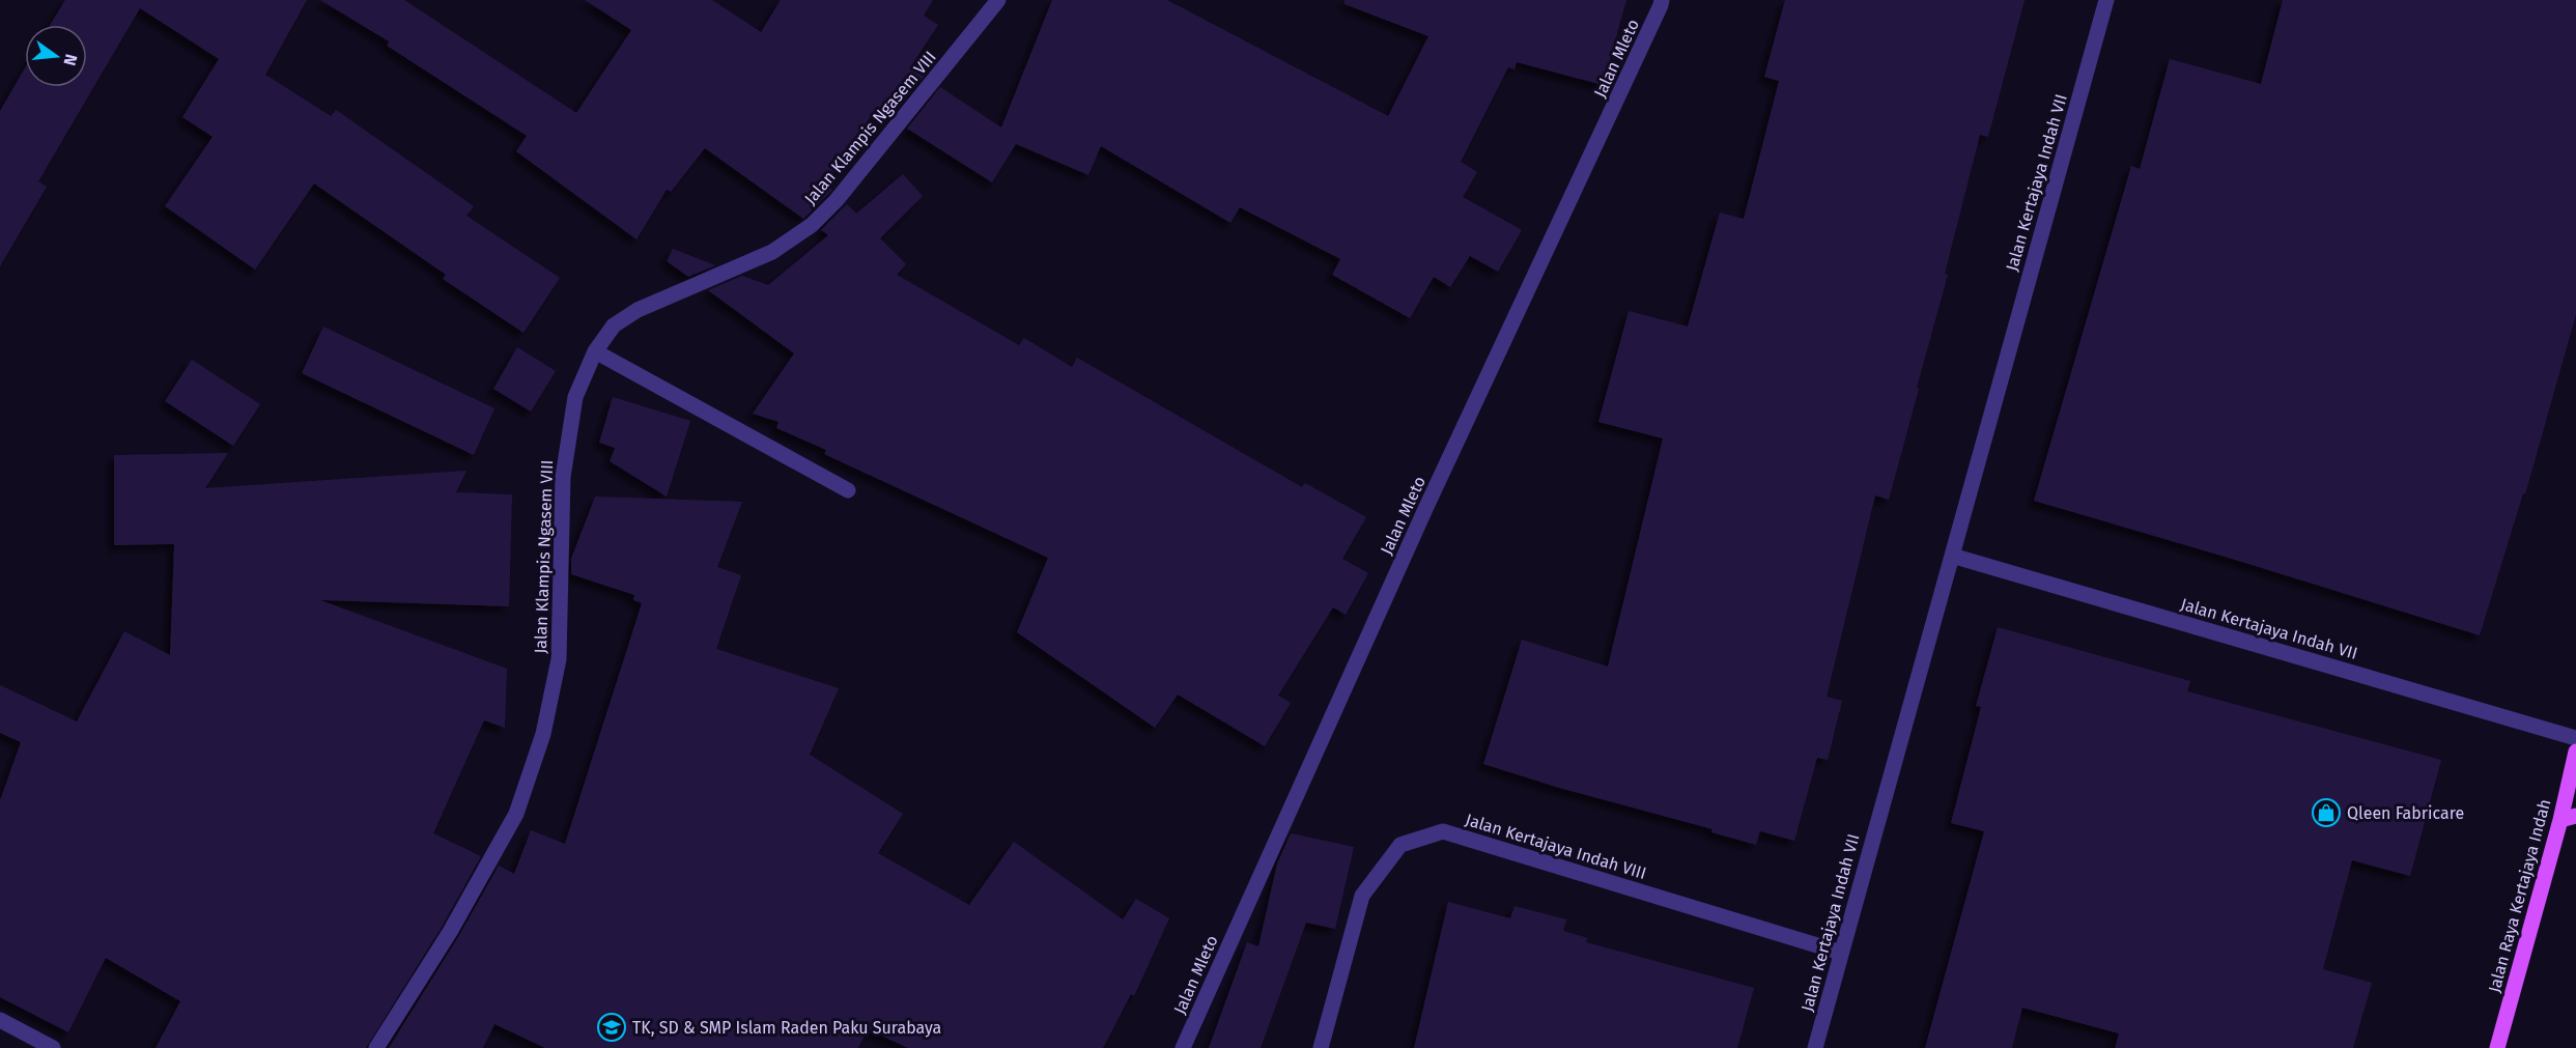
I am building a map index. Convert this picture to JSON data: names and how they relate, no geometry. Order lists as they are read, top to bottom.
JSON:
{
  "streets": {
    "main road": ["Jalan Raya Kertajaya Indah"],
    "street": [
      "Jalan Mleto",
      "Jalan Klampis Ngasem VIII",
      "Jalan Kertajaya Indah VII",
      "Jalan Kertajaya Indah VIII"
    ]
  },
  "crossings": [
    ["Jalan Kertajaya Indah VII", "Jalan Kertajaya Indah VIII"]
  ],
  "places": {
    "shop": ["Qleen Fabricare"],
    "school or university": ["TK, SD & SMP Islam Raden Paku Surabaya"]
  },
  "north": "right"
}
